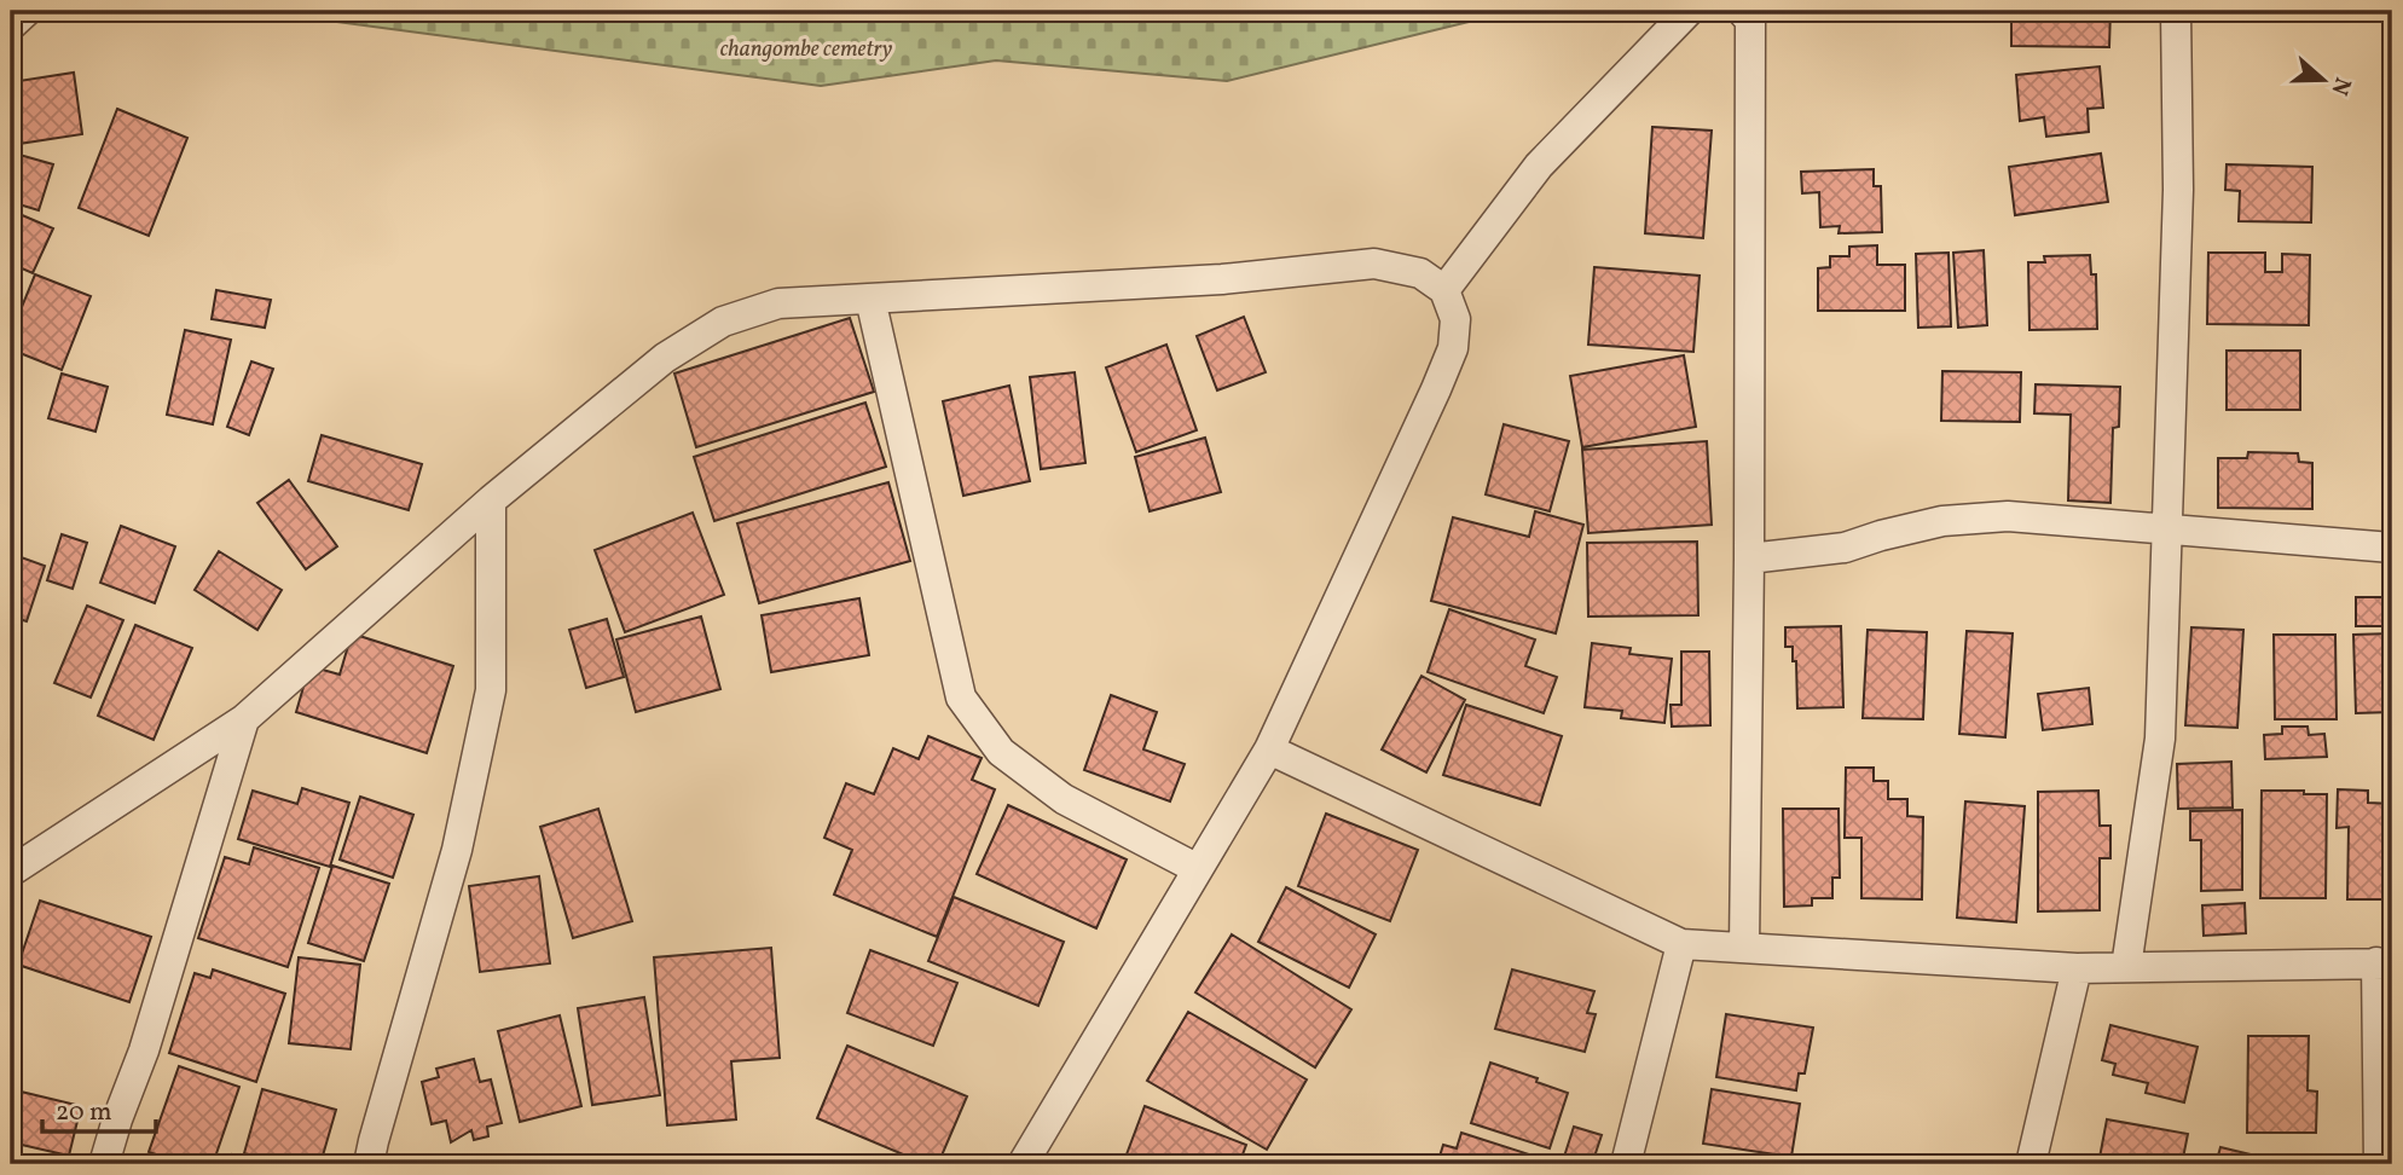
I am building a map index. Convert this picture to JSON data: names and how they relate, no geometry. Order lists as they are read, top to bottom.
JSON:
{
  "parks": ["changombe cemetry"],
  "scale_bar": "20 m",
  "north": "right"
}
